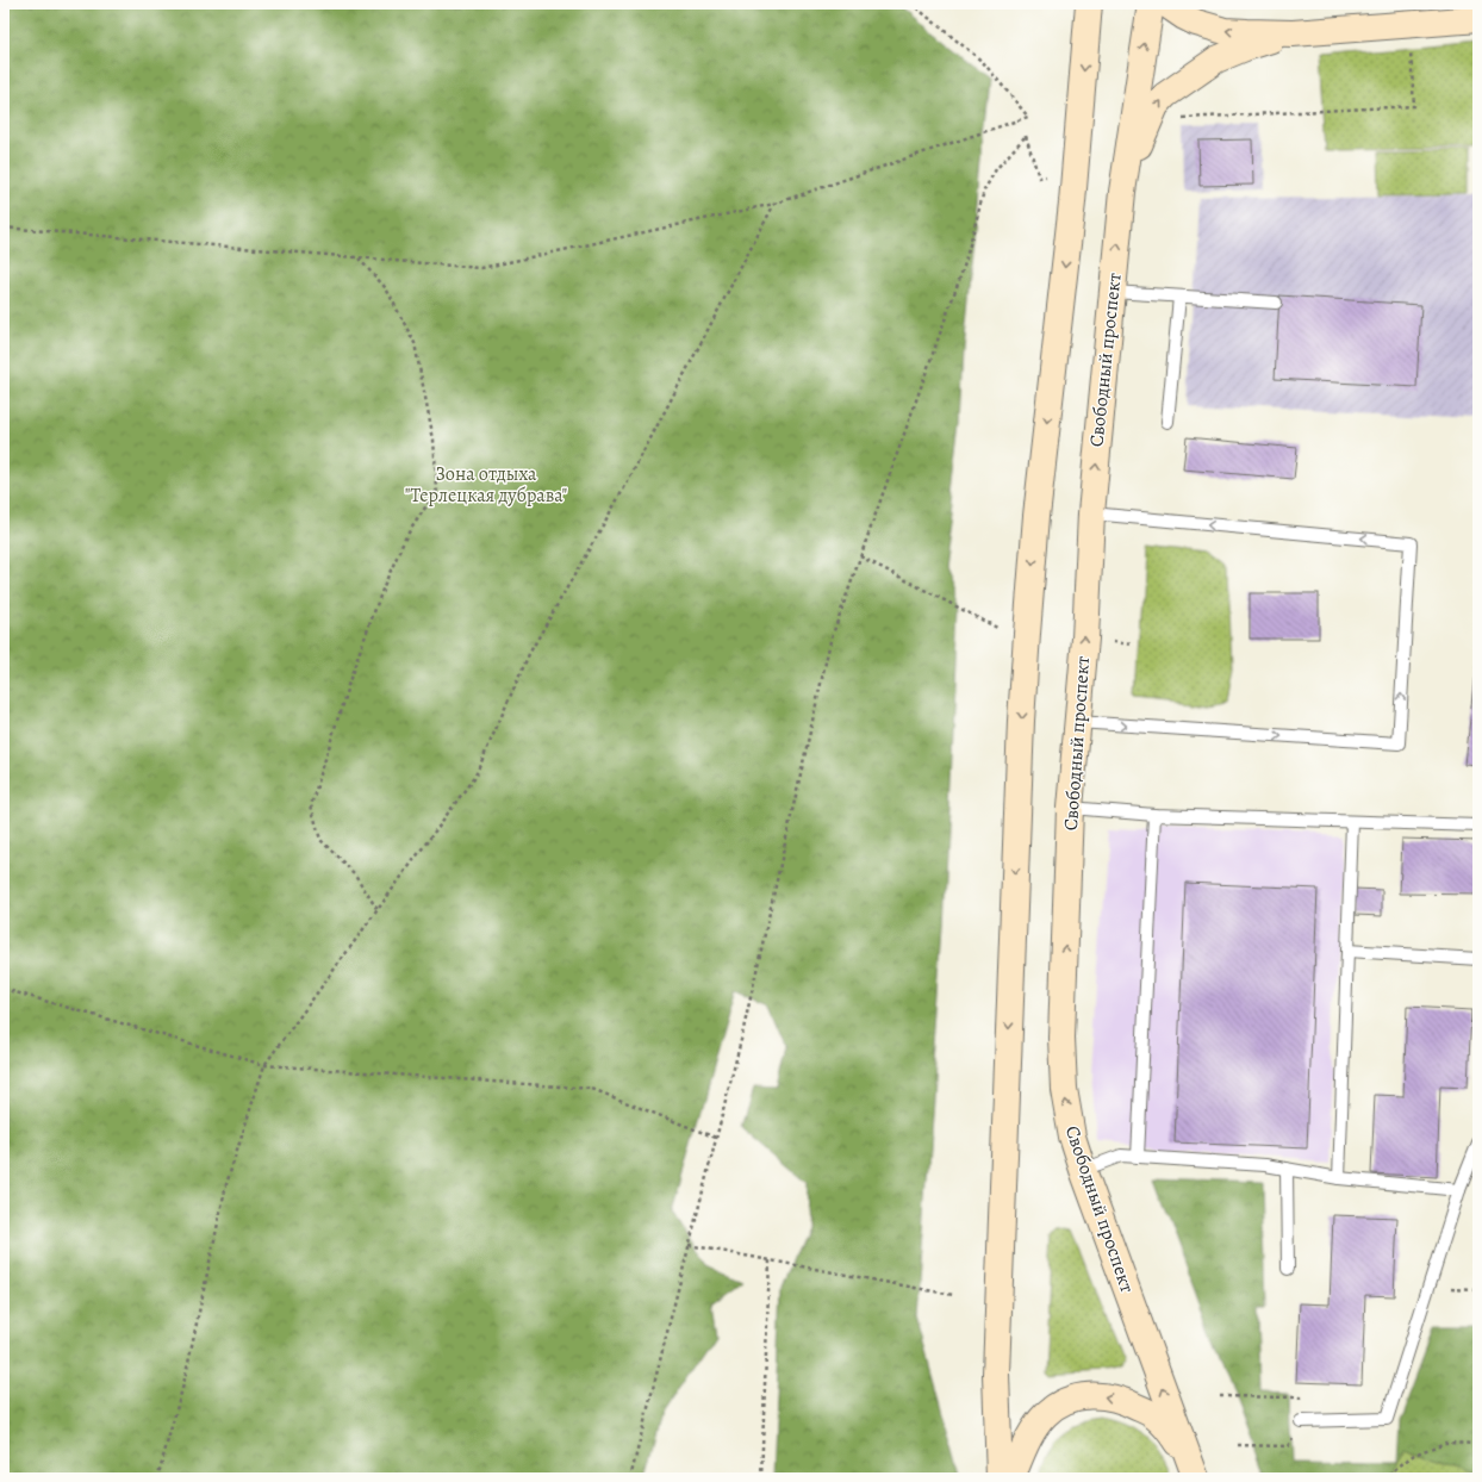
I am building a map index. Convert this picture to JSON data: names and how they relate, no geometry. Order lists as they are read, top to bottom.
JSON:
{
  "streets": {
    "main road": ["Свободный проспект"]
  },
  "parks": ["Зона отдыха \"Терлецкая дубрава\""]
}
